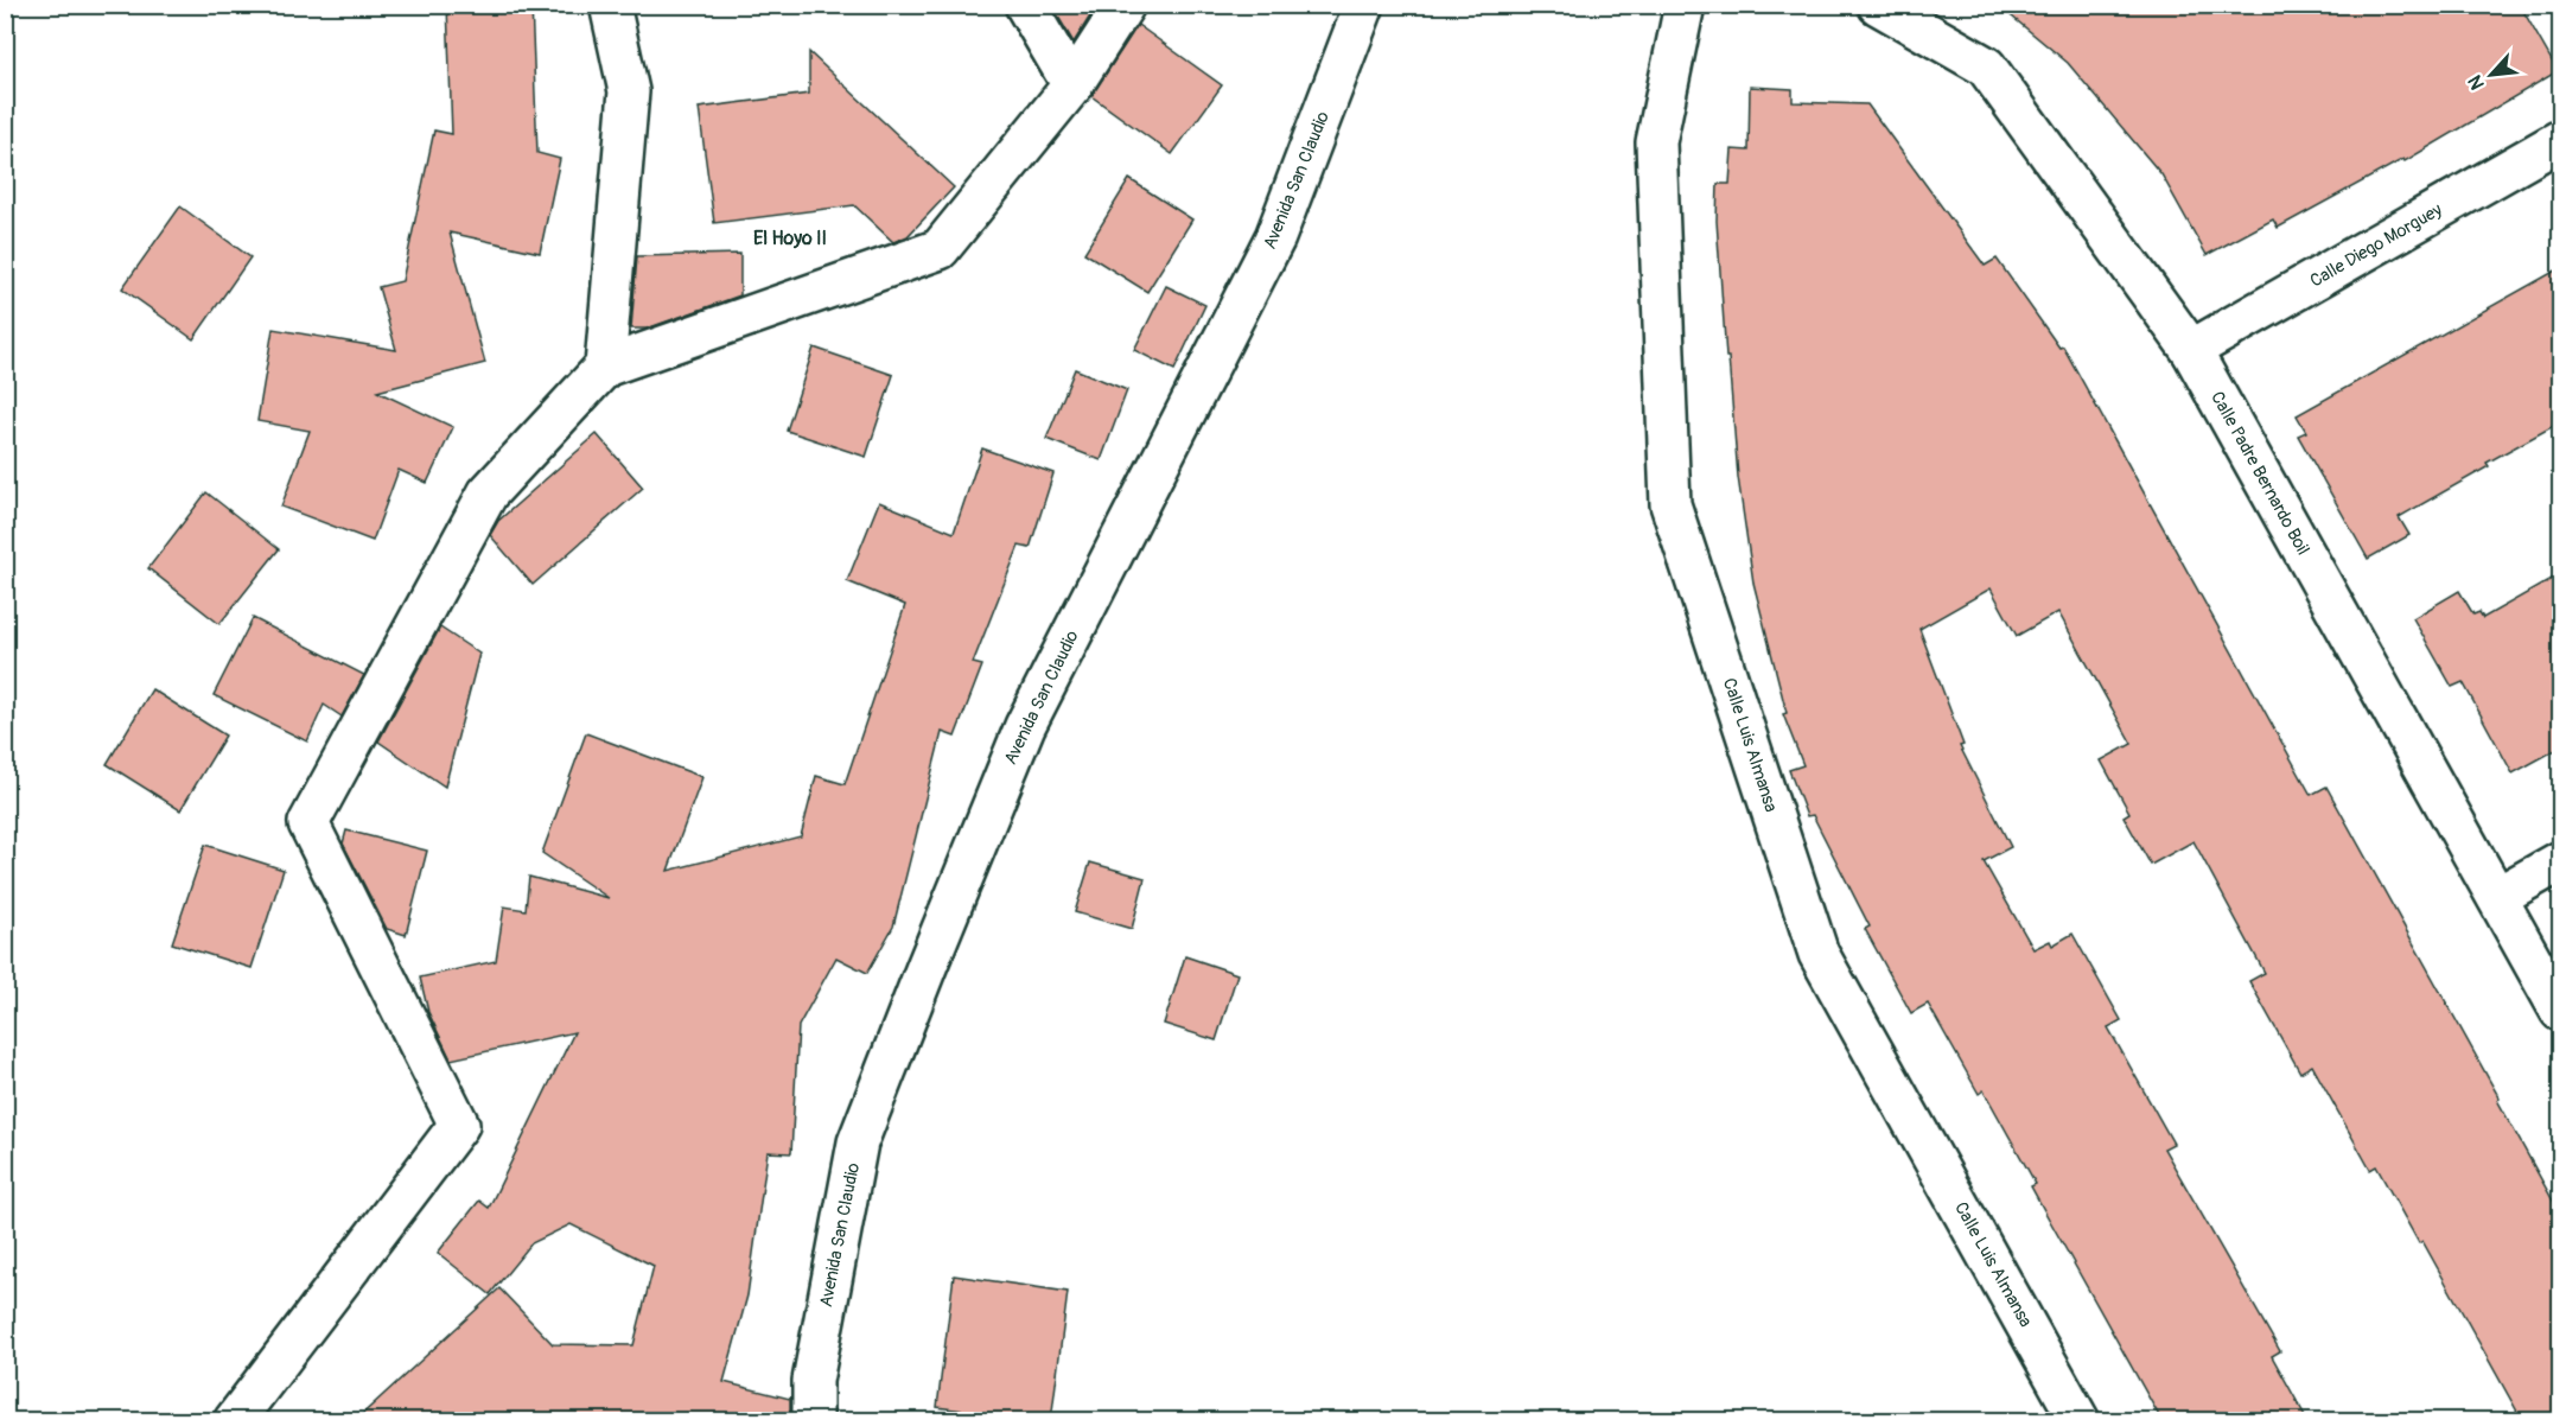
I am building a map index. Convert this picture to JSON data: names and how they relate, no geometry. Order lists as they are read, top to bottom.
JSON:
{
  "streets": {
    "street": [
      "Avenida San Claudio",
      "Calle Diego Morguey",
      "Calle Padre Bernardo Boil",
      "Calle Luis Almansa"
    ]
  },
  "crossings": [
    ["Calle Diego Morguey", "Calle Padre Bernardo Boil"]
  ],
  "districts": ["El Hoyo II"],
  "north": "bottom left"
}
